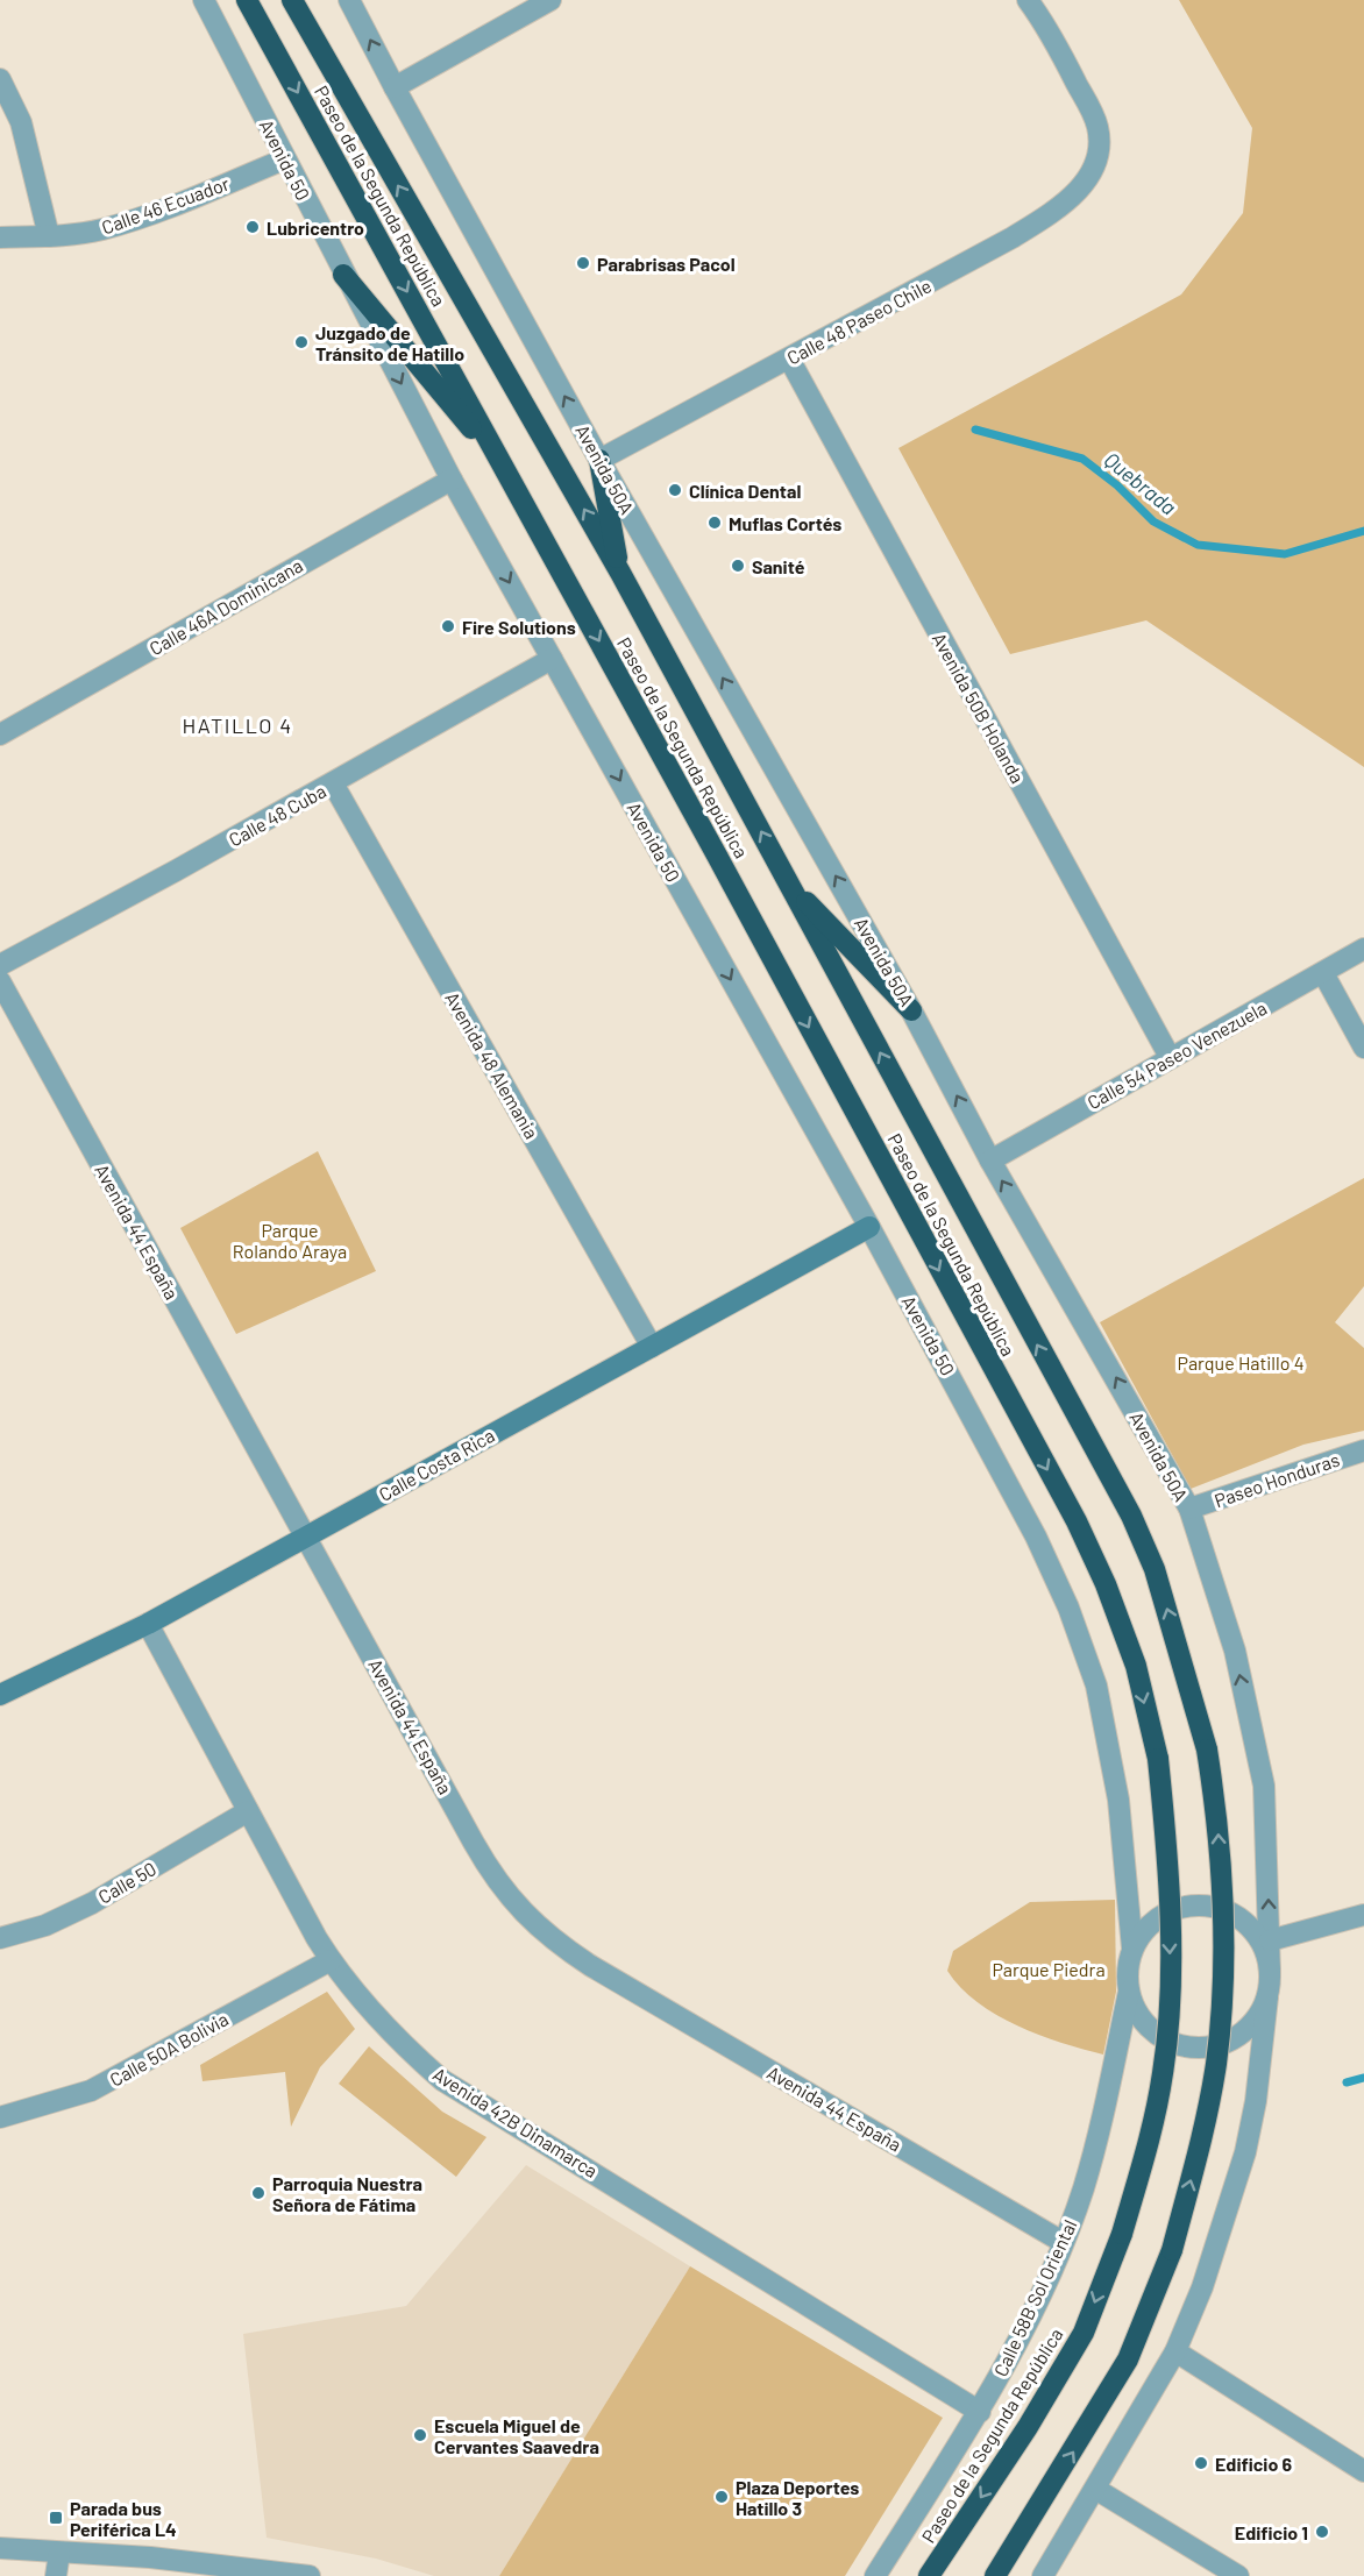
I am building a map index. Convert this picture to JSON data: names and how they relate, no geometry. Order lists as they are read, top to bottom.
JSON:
{
  "streets": {
    "highway": ["Paseo de la Segunda República"],
    "main road": ["Calle Costa Rica"],
    "street": [
      "Avenida 50",
      "Calle 46 Ecuador",
      "Calle 48 Paseo Chile",
      "Avenida 50A",
      "Calle 46A Dominicana",
      "Avenida 50B Holanda",
      "Calle 48 Cuba",
      "Calle 54 Paseo Venezuela",
      "Avenida 48 Alemania",
      "Avenida 44 España",
      "Paseo Honduras",
      "Calle 50",
      "Calle 50A Bolivia",
      "Avenida 42B Dinamarca",
      "Calle 58B Sol Oriental"
    ]
  },
  "crossings": [
    ["Avenida 50", "Calle 46 Ecuador"],
    ["Avenida 50", "Avenida 50A"],
    ["Avenida 50", "Calle 46A Dominicana"],
    ["Avenida 50", "Calle 48 Cuba"],
    ["Avenida 50", "Calle Costa Rica"],
    ["Avenida 50", "Calle 58B Sol Oriental"],
    ["Calle 48 Paseo Chile", "Avenida 50A"],
    ["Calle 48 Paseo Chile", "Avenida 50B Holanda"],
    ["Avenida 50A", "Calle 54 Paseo Venezuela"],
    ["Avenida 50A", "Paseo Honduras"],
    ["Avenida 50A", "Calle 58B Sol Oriental"],
    ["Avenida 50B Holanda", "Calle 54 Paseo Venezuela"],
    ["Calle 48 Cuba", "Avenida 48 Alemania"],
    ["Avenida 48 Alemania", "Calle Costa Rica"],
    ["Avenida 44 España", "Calle Costa Rica"],
    ["Avenida 44 España", "Calle 58B Sol Oriental"],
    ["Calle Costa Rica", "Avenida 42B Dinamarca"],
    ["Calle 50", "Avenida 42B Dinamarca"],
    ["Calle 50A Bolivia", "Avenida 42B Dinamarca"],
    ["Avenida 42B Dinamarca", "Calle 58B Sol Oriental"]
  ],
  "one_way": ["Avenida 50", "Avenida 50A"],
  "districts": ["HATILLO 4"],
  "water": ["Quebrada"],
  "parks": ["Parque Rolando Araya", "Parque Hatillo 4", "Parque Piedra"],
  "places": {
    "other": [
      "Lubricentro",
      "Parabrisas Pacol",
      "Juzgado de Tránsito de Hatillo",
      "Clínica Dental",
      "Muflas Cortés",
      "Sanité",
      "Fire Solutions",
      "Parroquia Nuestra Señora de Fátima",
      "Escuela Miguel de Cervantes Saavedra",
      "Edificio 6",
      "Plaza Deportes Hatillo 3",
      "Edificio 1"
    ],
    "transit": ["Parada bus Periférica L4"]
  }
}
